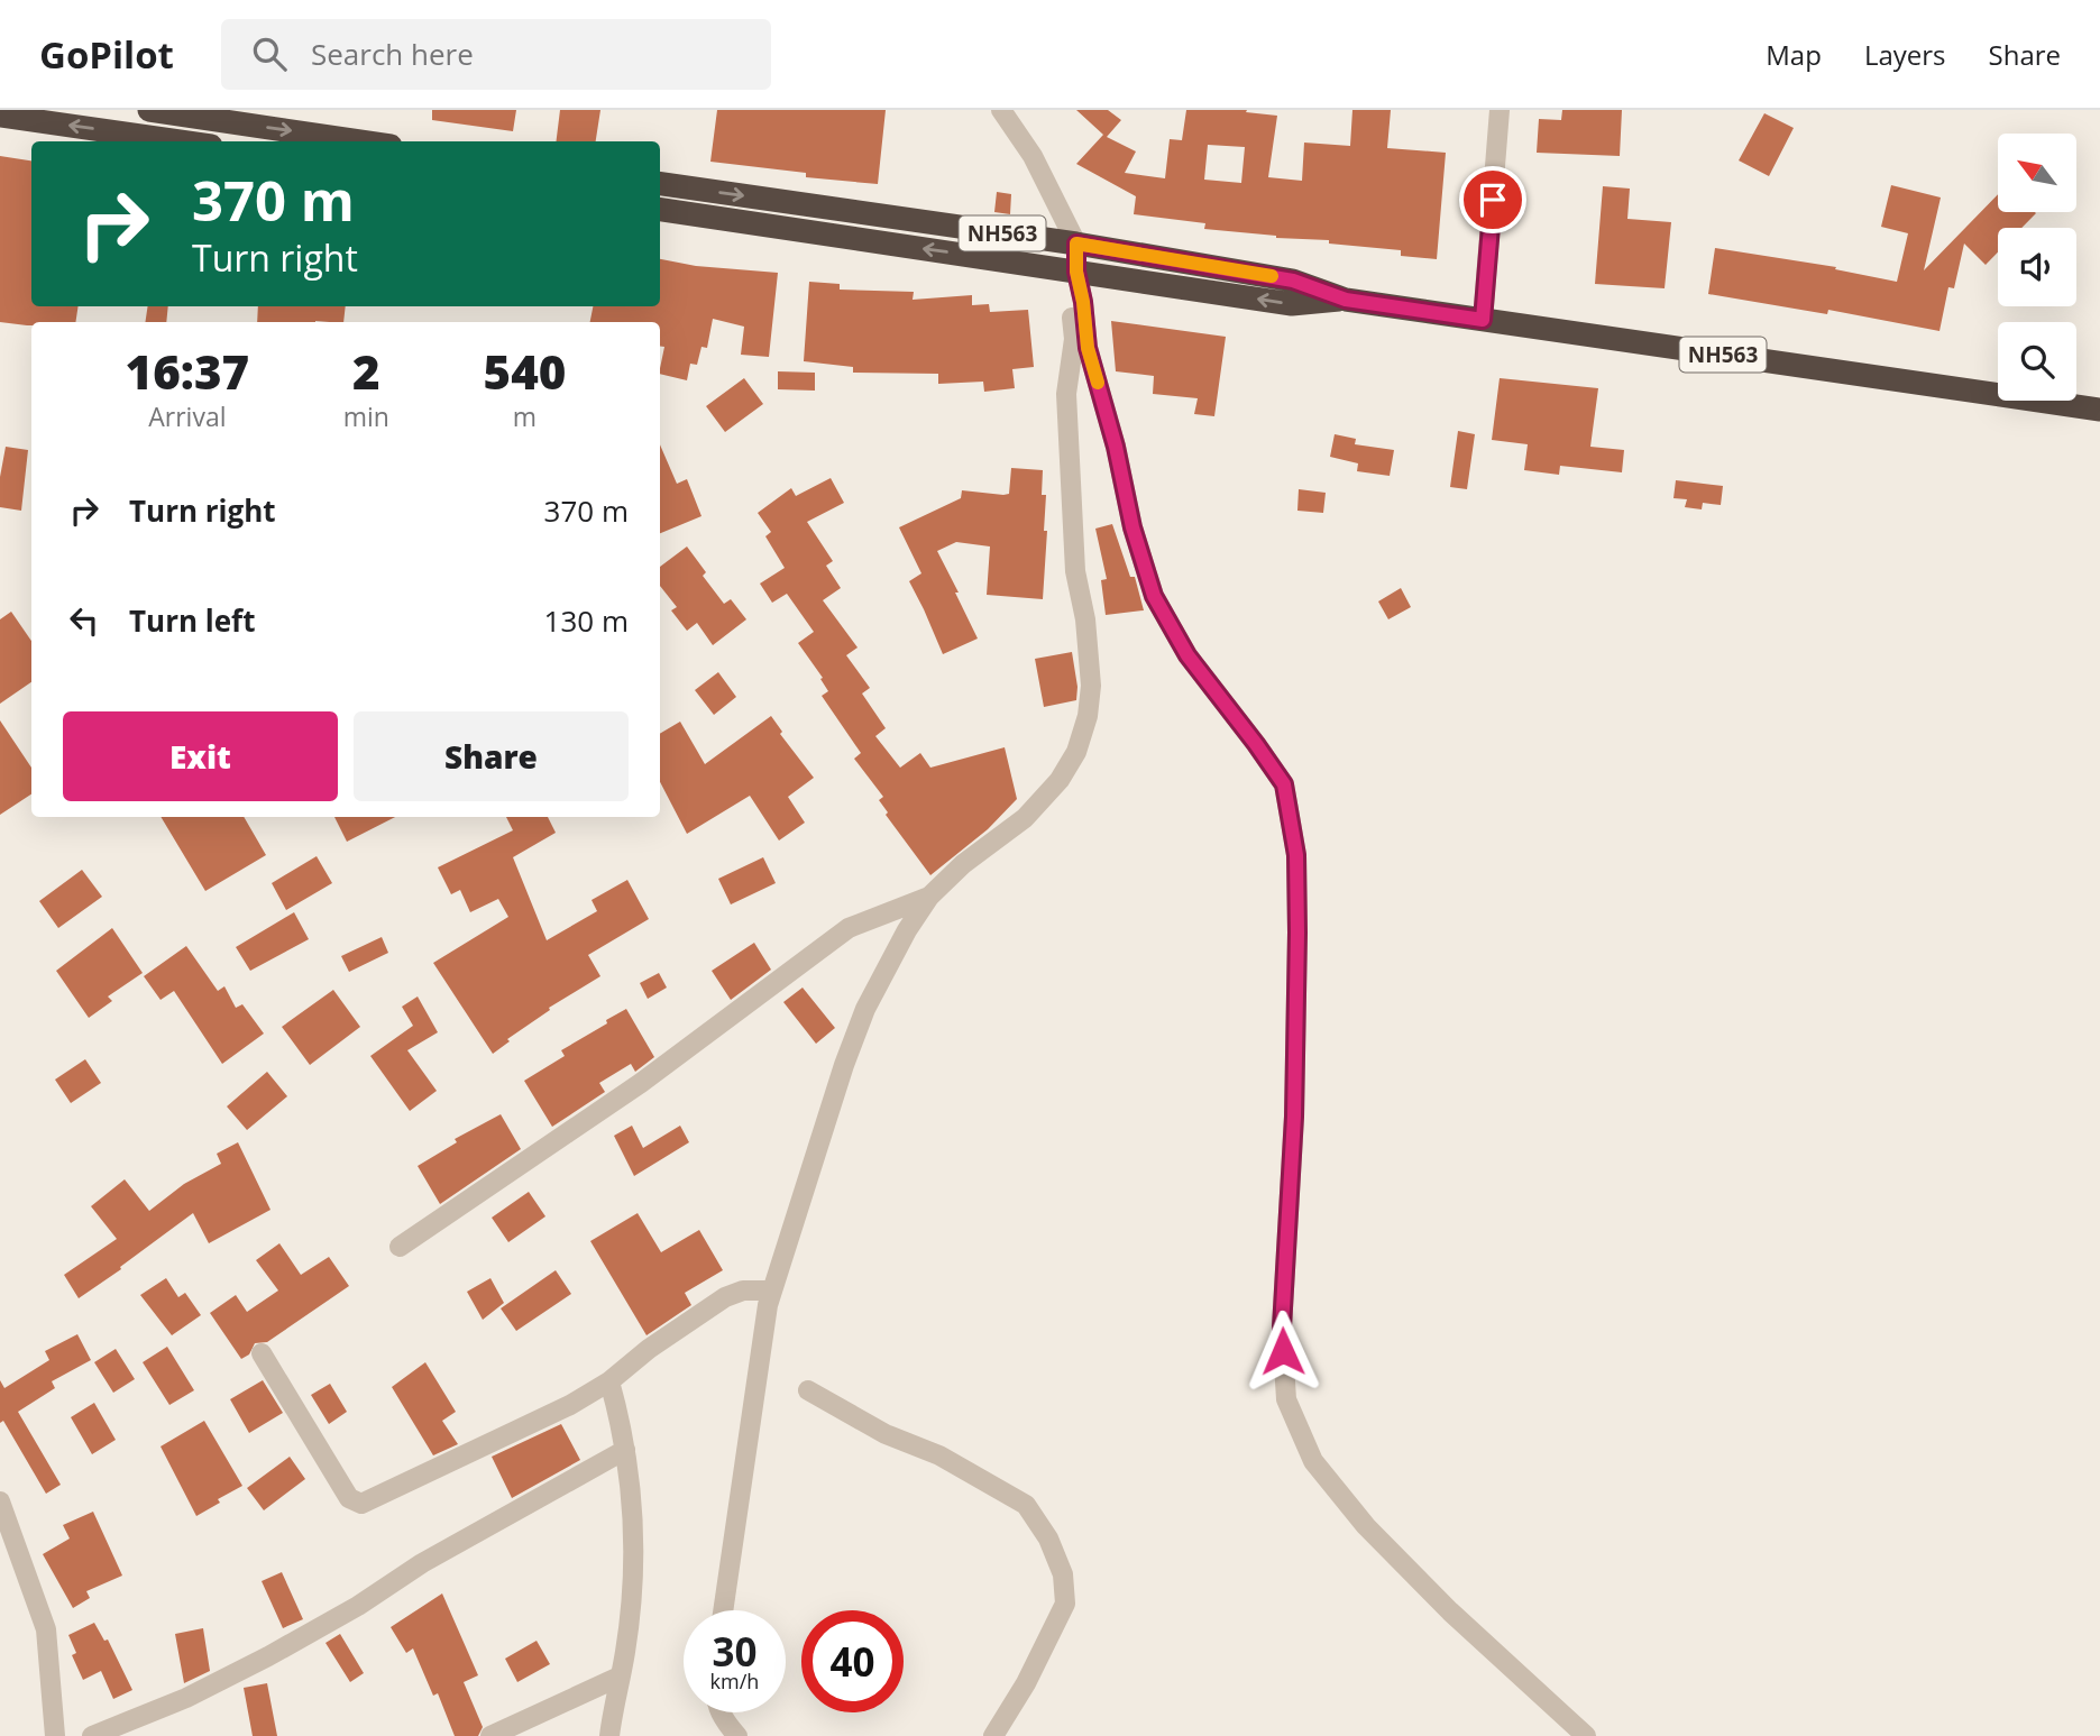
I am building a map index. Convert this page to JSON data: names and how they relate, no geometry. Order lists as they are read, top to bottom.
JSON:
{
  "streets": {
    "highway": ["NH563"]
  },
  "north": "top left",
  "page": {
    "header": "GoPilot",
    "search": "Search here",
    "nav": ["Map", "Layers", "Share"],
    "turn": ["370 m", "Turn right"],
    "eta": [
      "16:37",
      "Arrival",
      "2",
      "min",
      "540",
      "m"
    ],
    "list": [
      {
        "name": "Turn right",
        "value": "370 m"
      },
      {
        "name": "Turn left",
        "value": "130 m"
      }
    ],
    "buttons": ["Exit", "Share"],
    "speed": "30 km/h",
    "limit": "40"
  }
}
